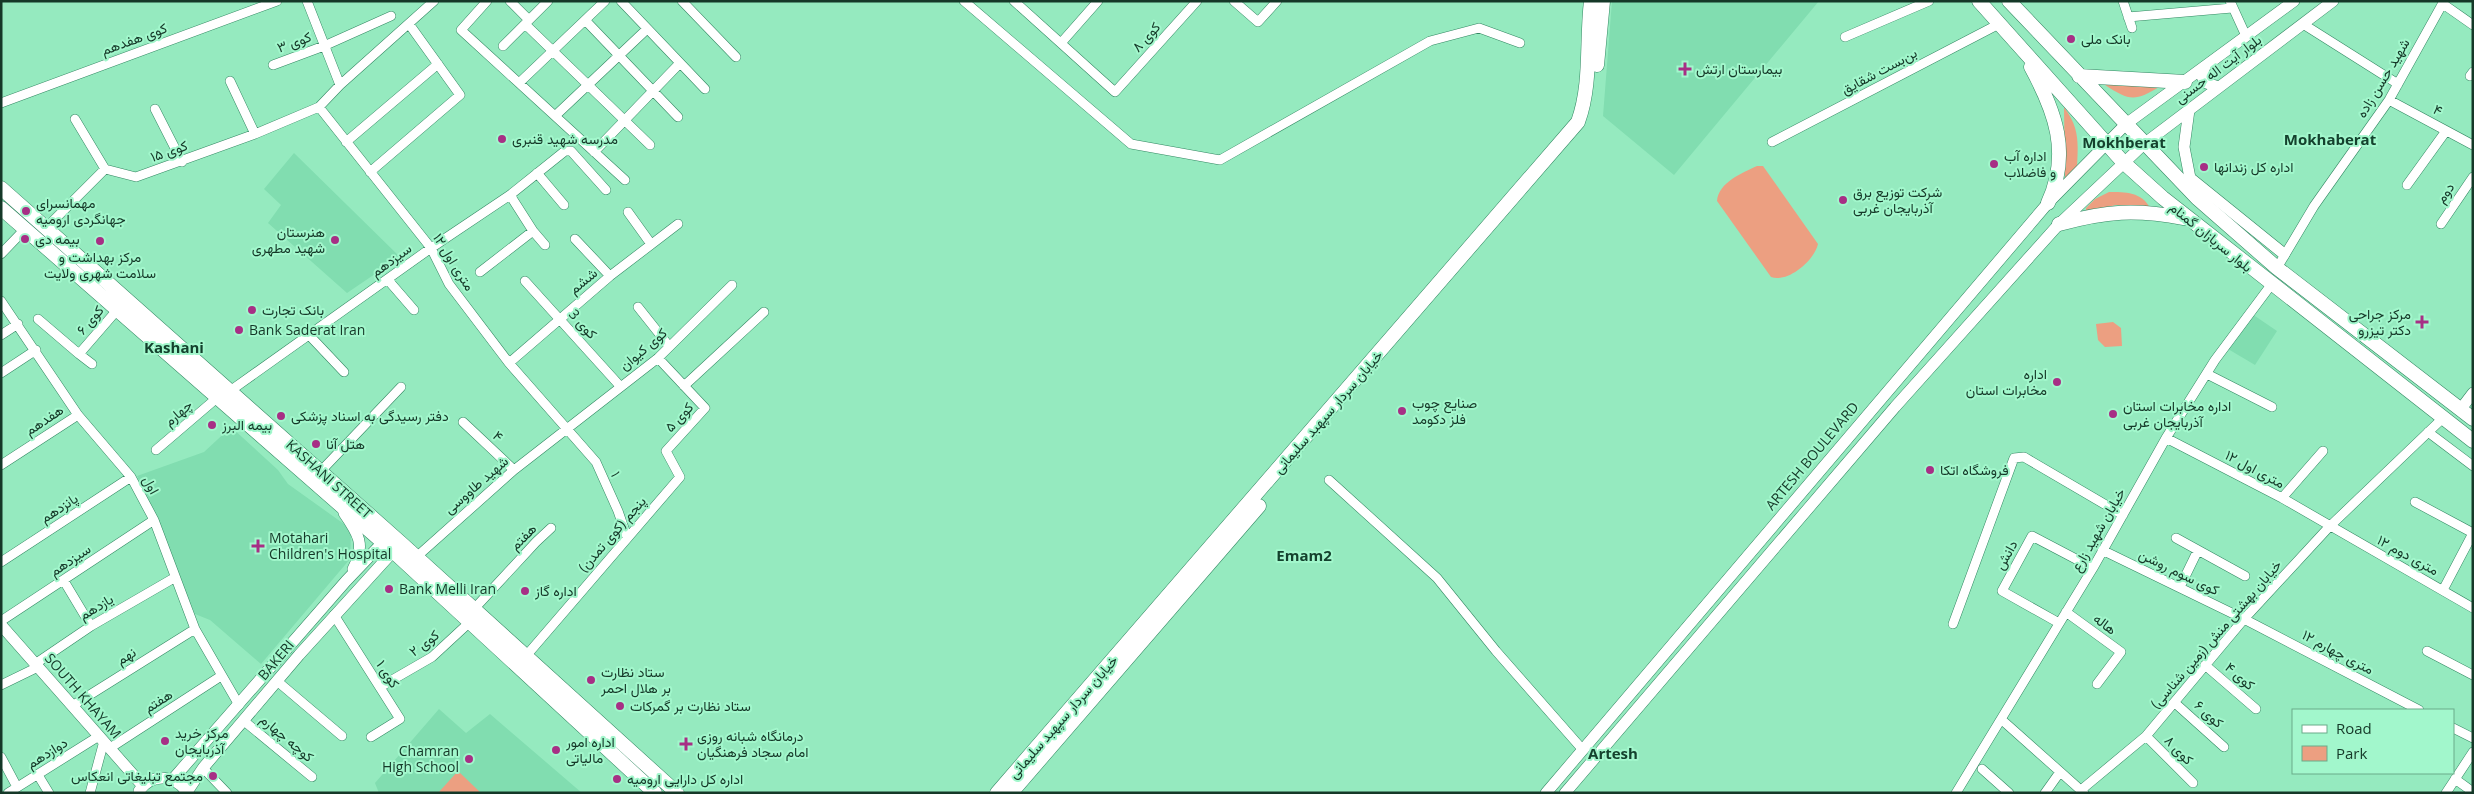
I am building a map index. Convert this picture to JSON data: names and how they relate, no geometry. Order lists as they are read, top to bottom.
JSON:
{
  "streets": {
    "main road": [
      "بلوار آیت اله حسنی",
      "بلوار سربازان گمنام",
      "خیابان سردار سپهبد سلیمانی",
      "ARTESH BOULEVARD",
      "KASHANI STREET",
      "BAKERI",
      "SOUTH KHAYAM"
    ],
    "street": [
      "کوی ۸",
      "کوی هفدهم",
      "کوی ۳",
      "بن‌بست شقایق",
      "شهید حسن زاده",
      "۴",
      "کوی ۱۵",
      "دوم",
      "سیزدهم",
      "۱۲ متری اول",
      "ششم",
      "کوی ۶",
      "کوی 3",
      "کوی کیوان",
      "چهارم",
      "کوی ۵",
      "هفدهم",
      "۱",
      "اول",
      "شهید طاووسی",
      "پانزدهم",
      "خیابان شهید زارع",
      "پنجم (کوی تمدن)",
      "هفتم",
      "دانش",
      "۱۲ متری دوم",
      "کوی سوم روشن",
      "یازدهم",
      "هاله",
      "خیابان بهشتی منش (زمین شناسی)",
      "کوی ۲",
      "۱۲ متری چهارم",
      "نهم",
      "کوی ۱",
      "کوی ۴",
      "کوچه چهارم",
      "دوازدهم"
    ]
  },
  "crossings": [
    ["کوی ۸", "خیابان بهشتی منش (زمین شناسی)"],
    ["بلوار آیت اله حسنی", "بلوار سربازان گمنام"],
    ["بلوار آیت اله حسنی", "ARTESH BOULEVARD"],
    ["بن‌بست شقایق", "بلوار سربازان گمنام"],
    ["شهید حسن زاده", "۴"],
    ["شهید حسن زاده", "بلوار سربازان گمنام"],
    ["۴", "شهید طاووسی"],
    ["کوی ۱۵", "۱۲ متری اول"],
    ["بلوار سربازان گمنام", "ARTESH BOULEVARD"],
    ["بلوار سربازان گمنام", "خیابان شهید زارع"],
    ["بلوار سربازان گمنام", "خیابان بهشتی منش (زمین شناسی)"],
    ["سیزدهم", "۱۲ متری اول"],
    ["سیزدهم", "چهارم"],
    ["سیزدهم", "KASHANI STREET"],
    ["سیزدهم", "اول"],
    ["۱۲ متری اول", "ششم"],
    ["۱۲ متری اول", "کوی کیوان"],
    ["۱۲ متری اول", "۱"],
    ["۱۲ متری اول", "شهید طاووسی"],
    ["۱۲ متری اول", "خیابان شهید زارع"],
    ["۱۲ متری اول", "۱۲ متری دوم"],
    ["۱۲ متری اول", "خیابان بهشتی منش (زمین شناسی)"],
    ["ششم", "کوی 3"],
    ["کوی ۶", "KASHANI STREET"],
    ["کوی ۶", "خیابان بهشتی منش (زمین شناسی)"],
    ["کوی 3", "کوی کیوان"],
    ["کوی کیوان", "کوی ۵"],
    ["کوی کیوان", "۱"],
    ["کوی کیوان", "شهید طاووسی"],
    ["چهارم", "KASHANI STREET"],
    ["کوی ۵", "پنجم (کوی تمدن)"],
    ["هفدهم", "اول"],
    ["۱", "شهید طاووسی"],
    ["۱", "پنجم (کوی تمدن)"],
    ["KASHANI STREET", "شهید طاووسی"],
    ["KASHANI STREET", "پنجم (کوی تمدن)"],
    ["KASHANI STREET", "هفتم"],
    ["KASHANI STREET", "کوی ۲"],
    ["KASHANI STREET", "BAKERI"],
    ["اول", "پانزدهم"],
    ["اول", "هفتم"],
    ["اول", "یازدهم"],
    ["اول", "نهم"],
    ["اول", "BAKERI"],
    ["خیابان شهید زارع", "دانش"],
    ["خیابان شهید زارع", "کوی سوم روشن"],
    ["خیابان شهید زارع", "هاله"],
    ["خیابان شهید زارع", "خیابان بهشتی منش (زمین شناسی)"],
    ["هفتم", "کوی ۲"],
    ["هفتم", "SOUTH KHAYAM"],
    ["هفتم", "دوازدهم"],
    ["۱۲ متری دوم", "خیابان بهشتی منش (زمین شناسی)"],
    ["کوی سوم روشن", "خیابان بهشتی منش (زمین شناسی)"],
    ["کوی سوم روشن", "۱۲ متری چهارم"],
    ["یازدهم", "SOUTH KHAYAM"],
    ["خیابان بهشتی منش (زمین شناسی)", "۱۲ متری چهارم"],
    ["خیابان بهشتی منش (زمین شناسی)", "کوی ۴"],
    ["کوی ۲", "کوی ۱"],
    ["نهم", "SOUTH KHAYAM"],
    ["BAKERI", "کوی ۱"],
    ["BAKERI", "کوچه چهارم"],
    ["SOUTH KHAYAM", "دوازدهم"]
  ],
  "districts": [
    "Mokhaberat",
    "Mokhberat",
    "Kashani",
    "Emam2",
    "Artesh"
  ],
  "places": {
    "other": [
      "بانک ملى",
      "مدرسه شهید قنبری",
      "اداره آب و فاضلاب",
      "اداره کل زندانها",
      "شرکت توزیع برق آذربایجان غربی",
      "مهمانسرای جهانگردى ارومیه",
      "بیمه دی",
      "هنرستان شهید مطهری",
      "مرکز بهداشت و سلامت شهری ولایت",
      "بانک تجارت",
      "Bank Saderat Iran",
      "اداره مخابرات استان",
      "صنایع چوب فلز دکومد",
      "اداره مخابرات استان آذربایجان غربی",
      "دفتر رسیدگی به اسناد پزشکی",
      "بیمه البرز",
      "هتل آنا",
      "فروشگاه اتکا",
      "Bank Melli Iran",
      "اداره گاز",
      "ستاد نظارت بر هلال احمر",
      "ستاد نظارت بر گمرکات",
      "مرکز خرید آذربایجان",
      "اداره امور مالیاتی",
      "Chamran High School",
      "مجتمع تبلیغاتی انعکاس",
      "اداره کل دارایی ارومیه"
    ],
    "health": [
      "بیمارستان ارتش",
      "مرکز جراحی دکتر تیزرو",
      "Motahari Children's Hospital",
      "درمانگاه شبانه روزی امام سجاد فرهنگیان"
    ]
  },
  "legend": ["Road", "Park"]
}
